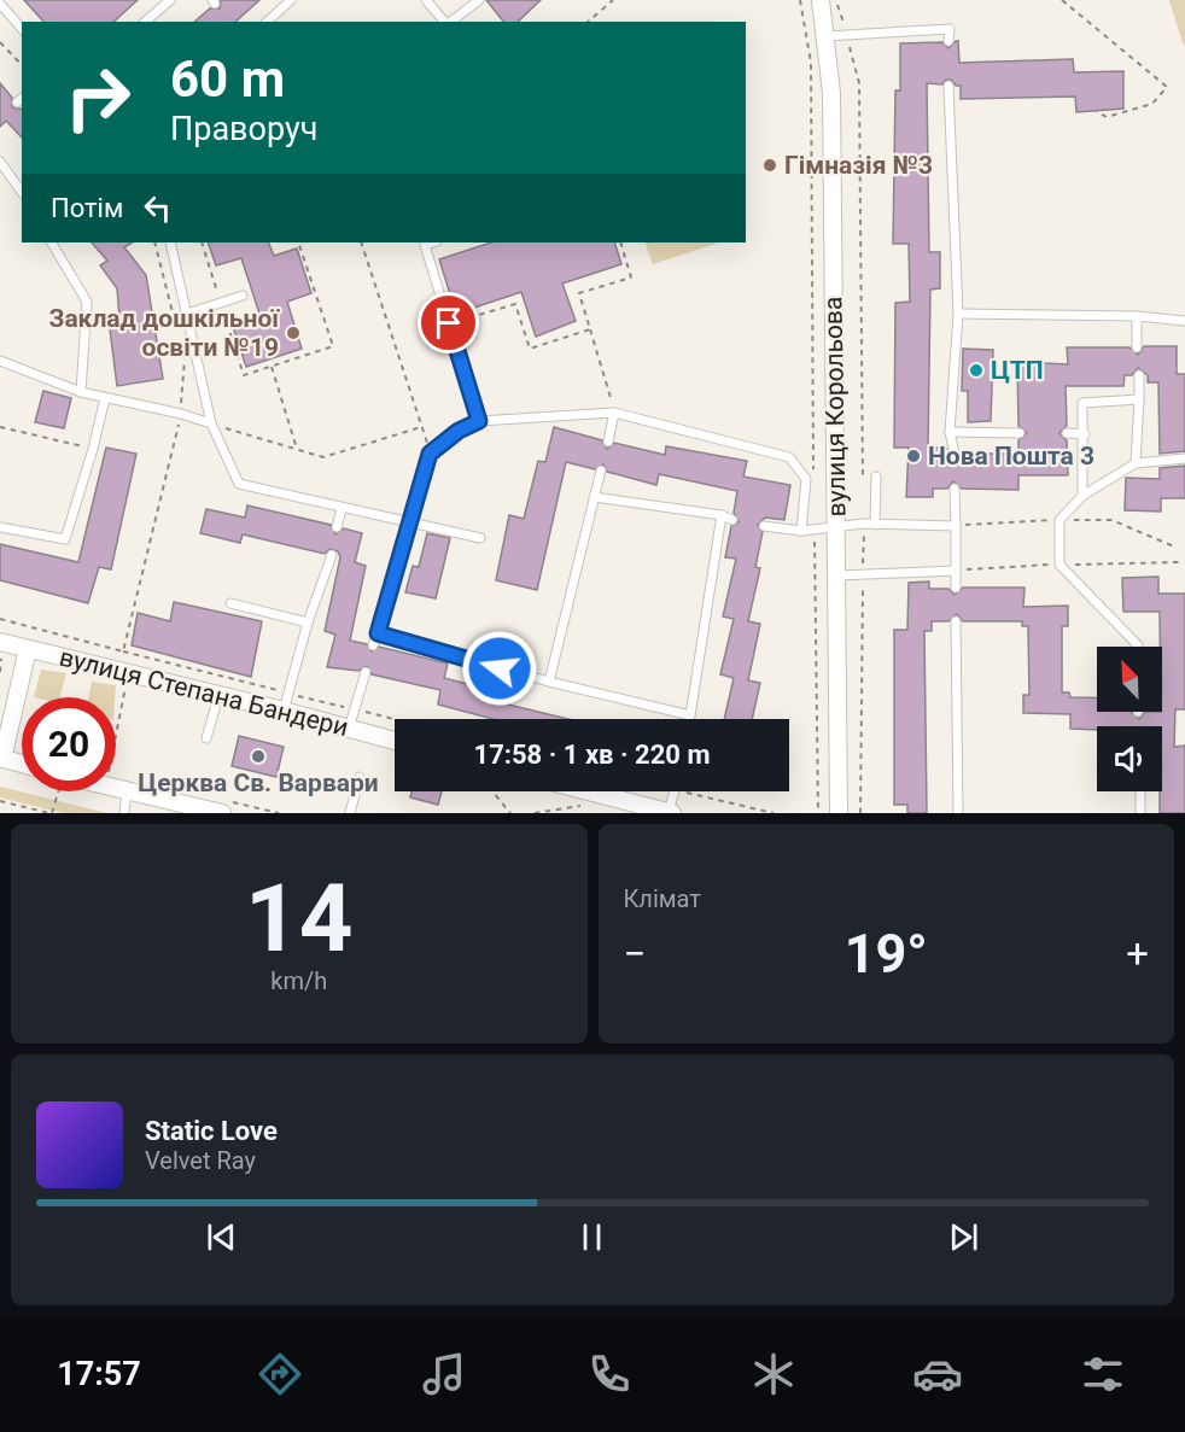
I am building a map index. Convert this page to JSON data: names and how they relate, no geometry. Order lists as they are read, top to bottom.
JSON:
{
  "streets": {
    "street": ["вулиця Корольова", "вулиця Степана Бандери"]
  },
  "places": [
    "Гімназія №3",
    "Заклад дошкільної освіти №19",
    "ЦТП",
    "Нова Пошта 3",
    "Церква Св. Варвари"
  ],
  "north": "top left",
  "page": {
    "turn": ["60 m", "Праворуч"],
    "then": "Потім",
    "limit": "20",
    "trip": "17:58 · 1 хв · 220 m",
    "tile": [
      ["14", "km/h"],
      "Клімат"
    ],
    "heat": ["−", "19°", "+"],
    "song": ["Static Love", "Velvet Ray"],
    "tabs": "17:57"
  }
}
